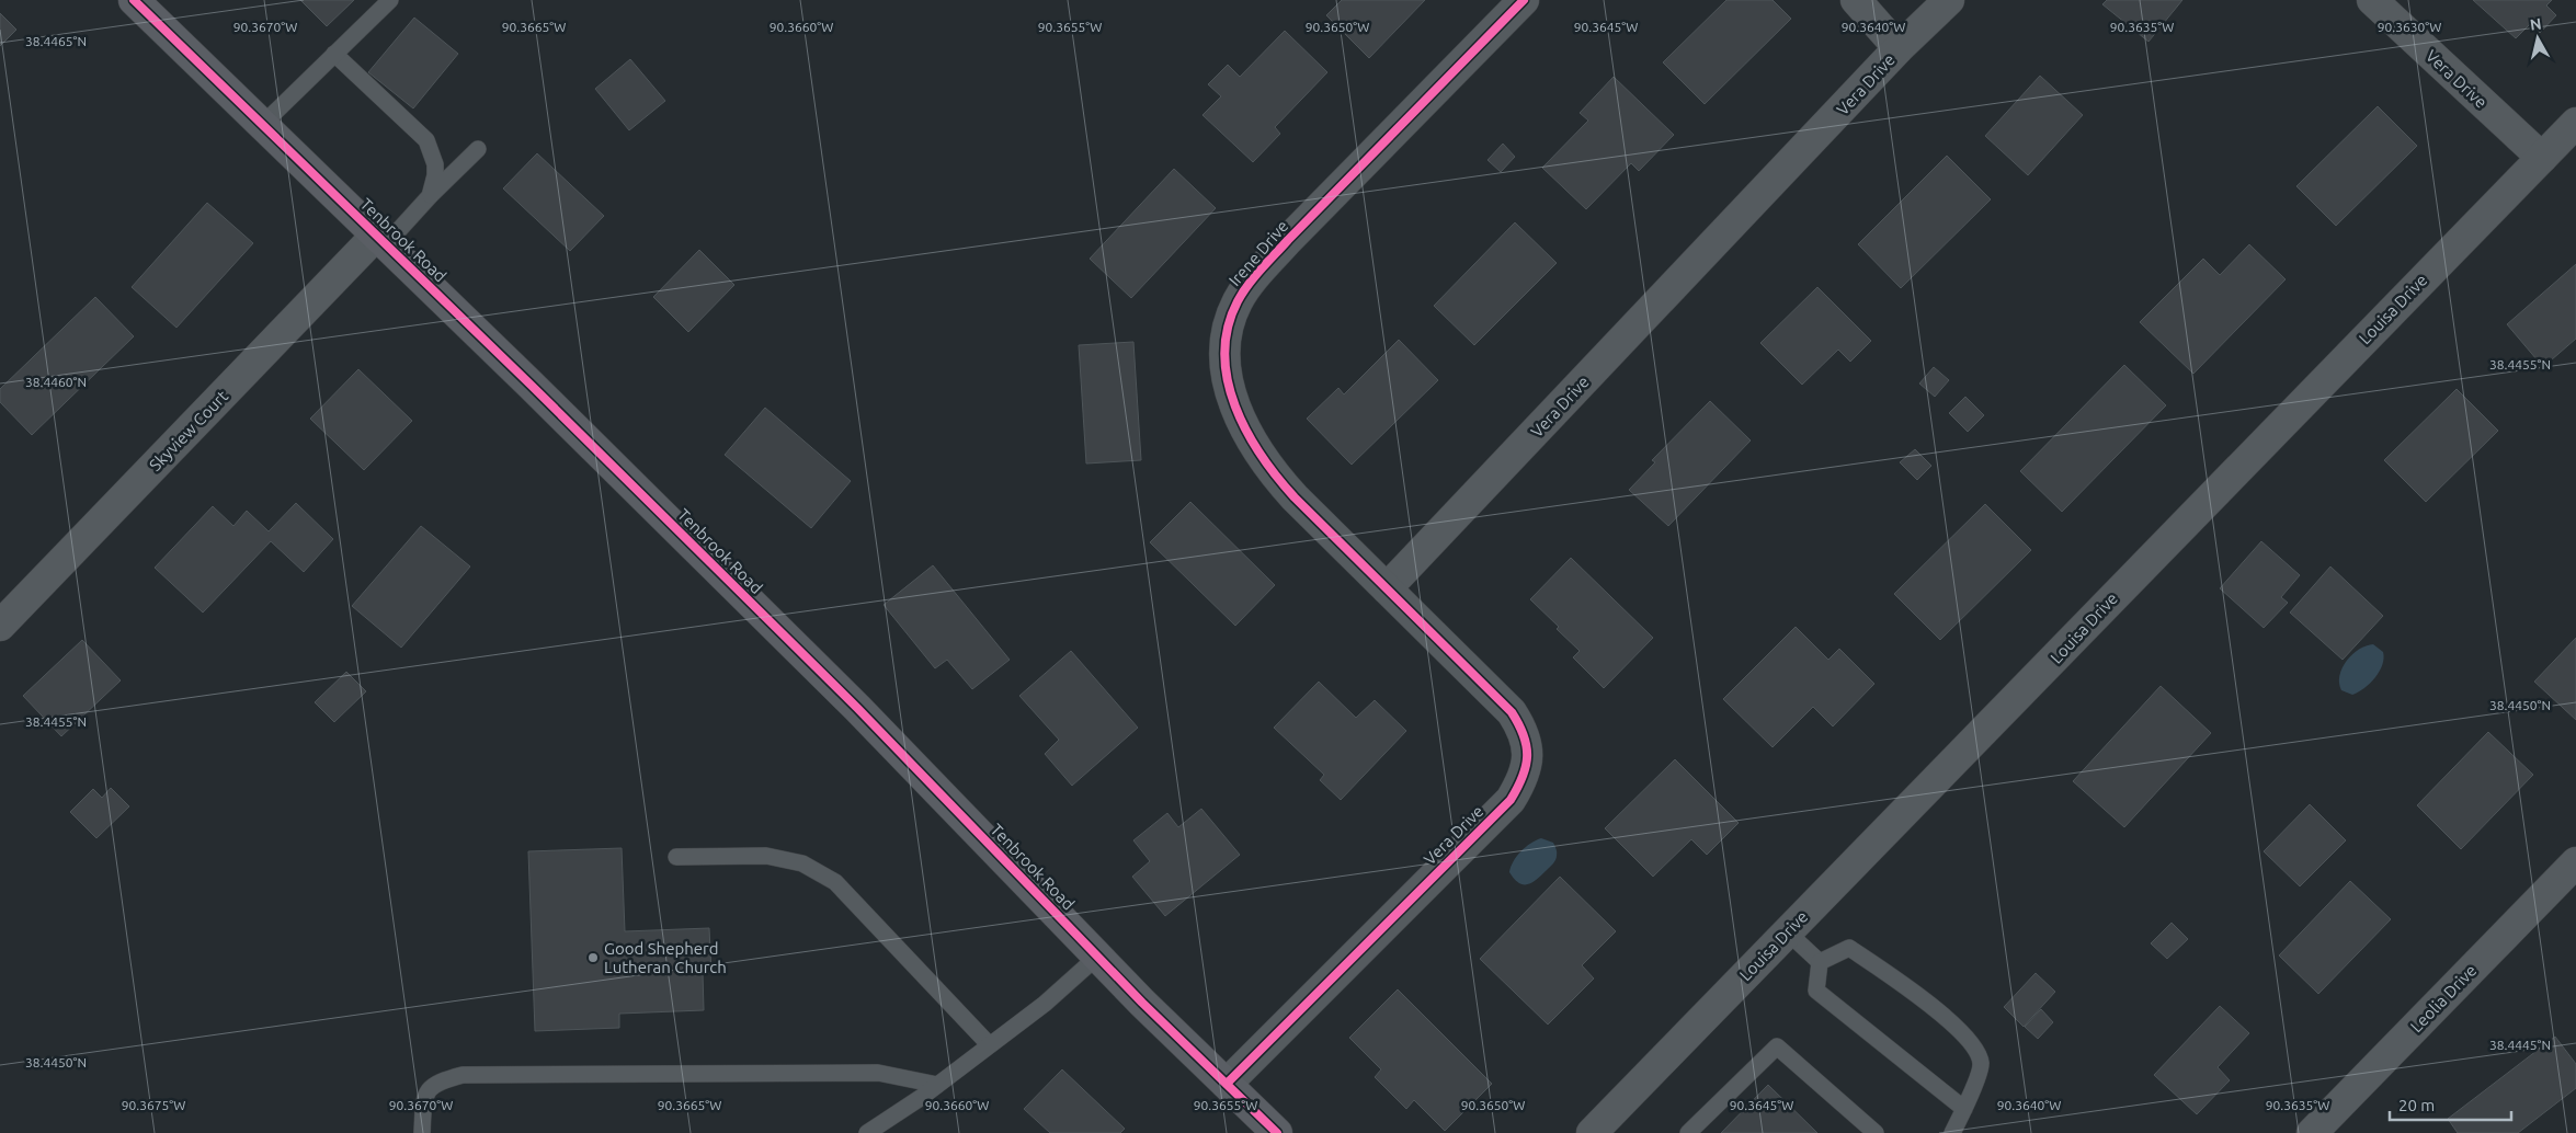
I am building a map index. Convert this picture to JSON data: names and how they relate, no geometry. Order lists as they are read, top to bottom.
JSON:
{
  "streets": {
    "street": [
      "Vera Drive",
      "Tenbrook Road",
      "Irene Drive",
      "Louisa Drive",
      "Skyview Court",
      "Leolia Drive"
    ]
  },
  "crossings": [
    ["Vera Drive", "Tenbrook Road"],
    ["Vera Drive", "Irene Drive"],
    ["Vera Drive", "Louisa Drive"],
    ["Tenbrook Road", "Skyview Court"]
  ],
  "places": ["Good Shepherd Lutheran Church"],
  "scale_bar": "20 m",
  "north": "top",
  "coordinates": [
    "90.3670°W",
    "90.3665°W",
    "90.3660°W",
    "90.3655°W",
    "90.3650°W",
    "90.3645°W",
    "90.3640°W",
    "90.3635°W",
    "90.3630°W",
    "38.4465°N",
    "38.4455°N",
    "38.4460°N",
    "38.4450°N",
    "38.4445°N",
    "90.3675°W"
  ]
}
